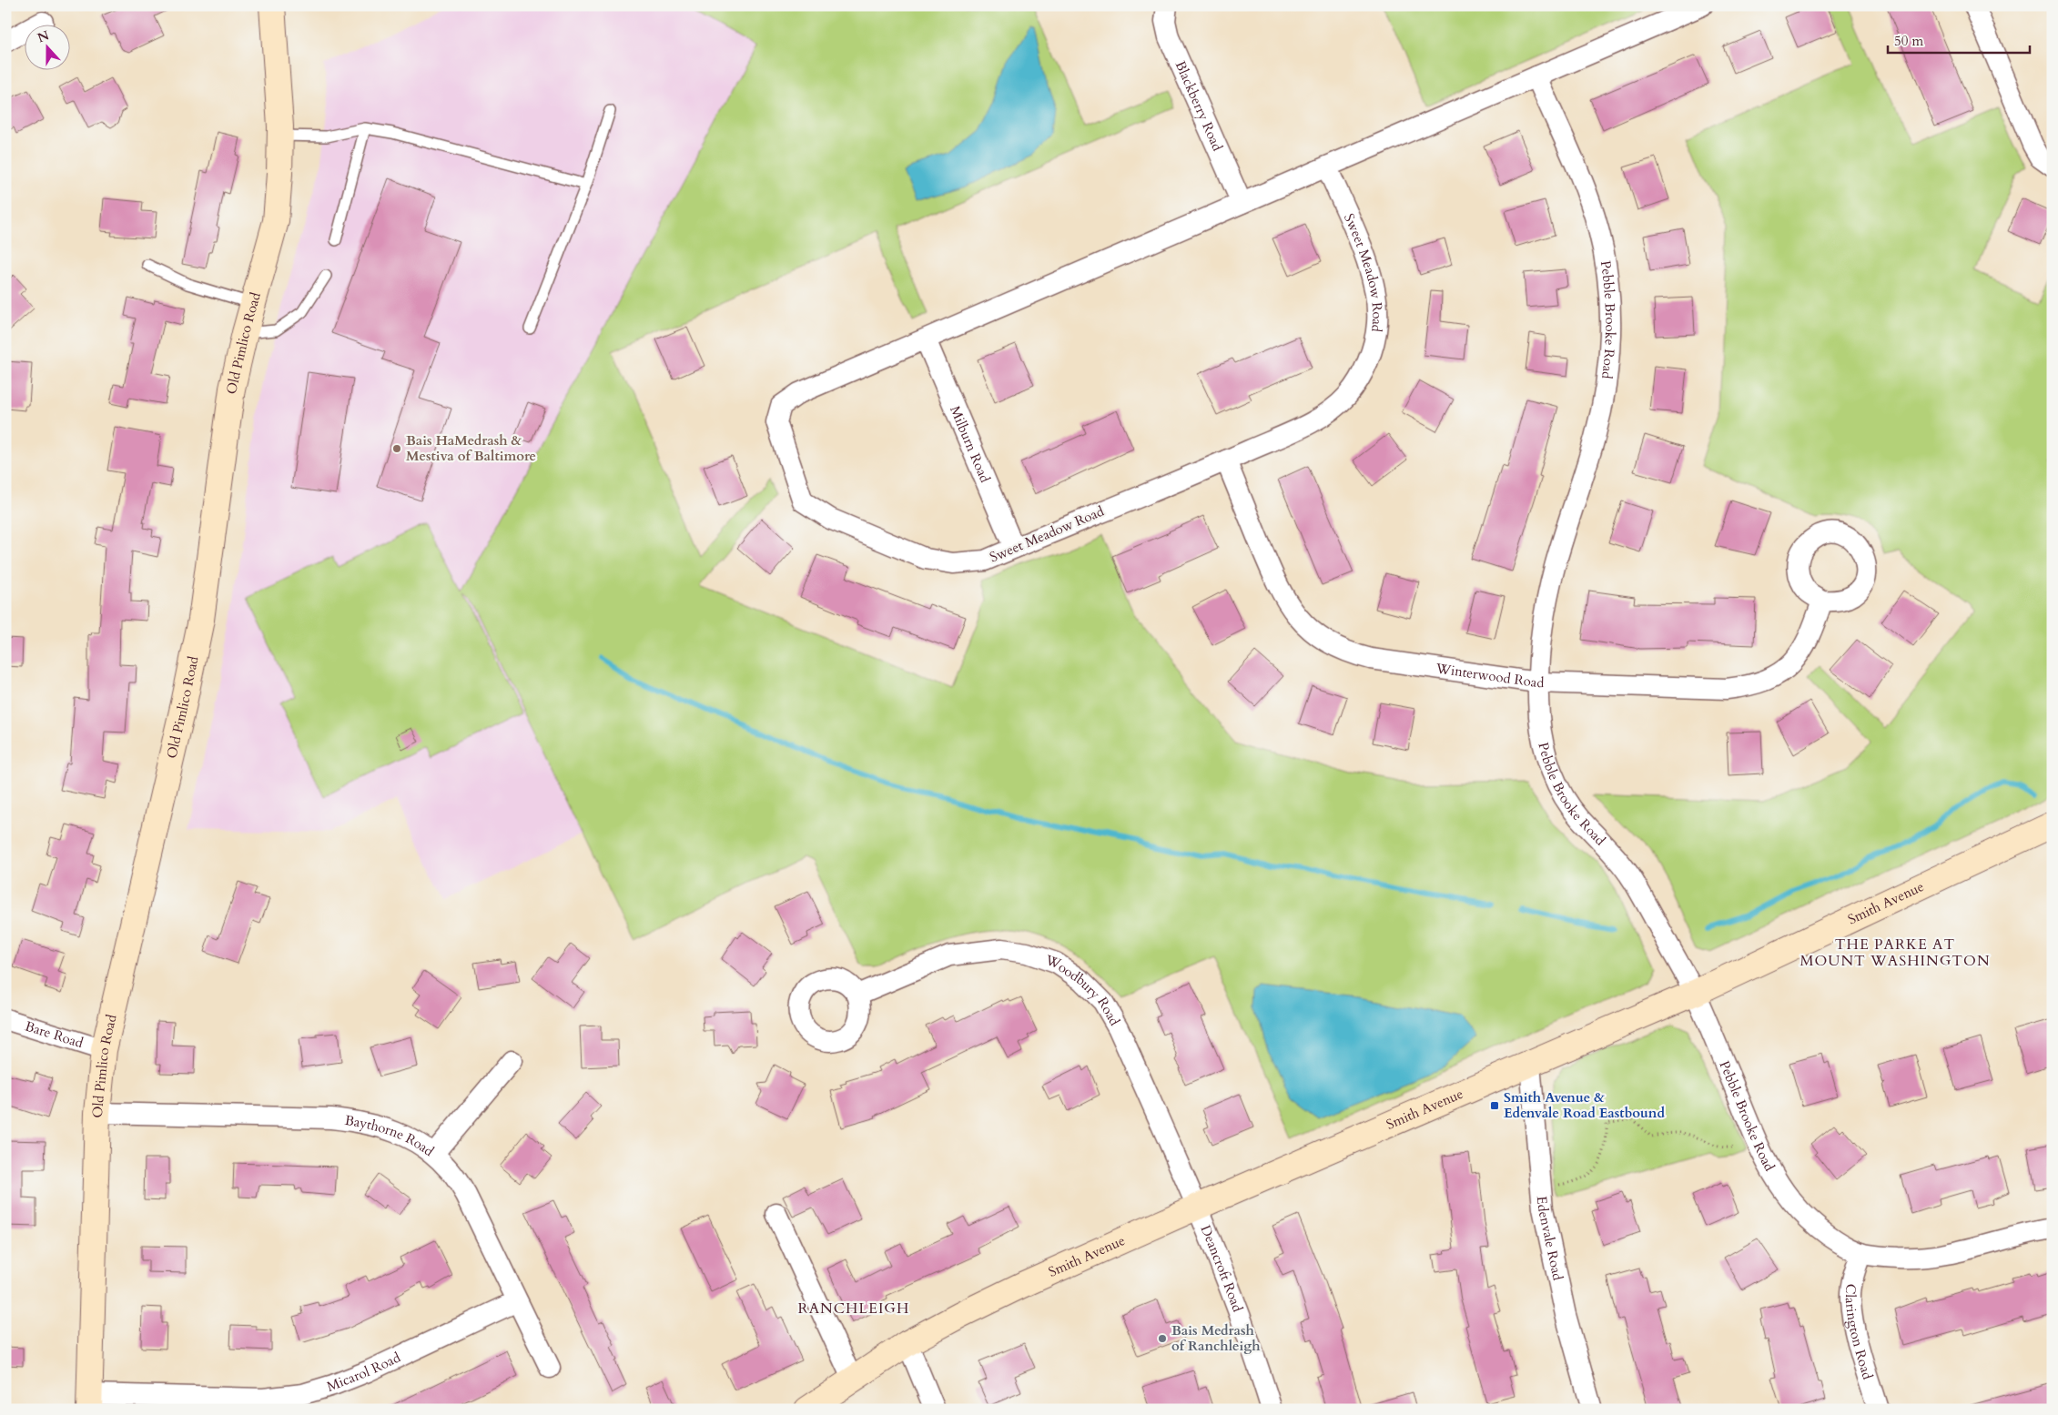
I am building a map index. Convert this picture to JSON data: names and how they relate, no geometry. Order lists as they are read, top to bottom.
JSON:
{
  "streets": {
    "street": [
      "Blackberry Road",
      "Sweet Meadow Road",
      "Pebble Brooke Road",
      "Old Pimlico Road",
      "Milburn Road",
      "Winterwood Road",
      "Smith Avenue",
      "Woodbury Road",
      "Bare Road",
      "Baythorne Road",
      "Edenvale Road",
      "Deancroft Road",
      "Clarington Road",
      "Micarol Road"
    ]
  },
  "crossings": [
    ["Blackberry Road", "Sweet Meadow Road"],
    ["Sweet Meadow Road", "Pebble Brooke Road"],
    ["Sweet Meadow Road", "Milburn Road"],
    ["Sweet Meadow Road", "Winterwood Road"],
    ["Pebble Brooke Road", "Winterwood Road"],
    ["Pebble Brooke Road", "Smith Avenue"],
    ["Pebble Brooke Road", "Clarington Road"],
    ["Old Pimlico Road", "Bare Road"],
    ["Old Pimlico Road", "Baythorne Road"],
    ["Old Pimlico Road", "Micarol Road"],
    ["Smith Avenue", "Woodbury Road"],
    ["Smith Avenue", "Edenvale Road"],
    ["Smith Avenue", "Deancroft Road"],
    ["Woodbury Road", "Deancroft Road"],
    ["Baythorne Road", "Micarol Road"]
  ],
  "districts": ["THE PARKE AT MOUNT WASHINGTON", "RANCHLEIGH"],
  "places": {
    "other": ["Bais HaMedrash & Mestiva of Baltimore", "Bais Medrash of Ranchleigh"],
    "transit": ["Smith Avenue & Edenvale Road Eastbound"]
  },
  "scale_bar": "50 m",
  "north": "top"
}
